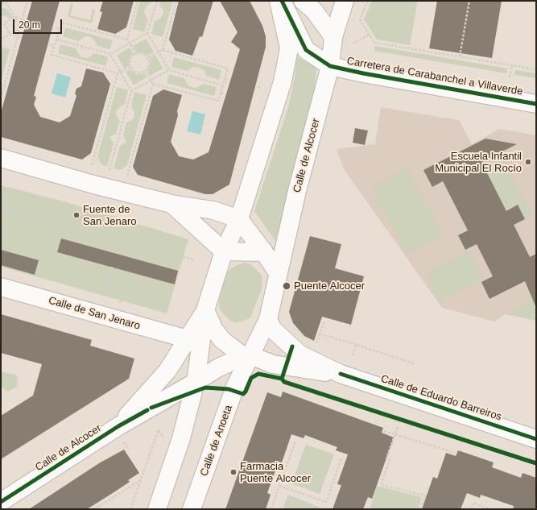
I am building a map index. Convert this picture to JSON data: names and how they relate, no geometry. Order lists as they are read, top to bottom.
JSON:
{
  "streets": {
    "street": [
      "Carretera de Carabanchel a Villaverde",
      "Calle de Alcocer",
      "Calle de San Jenaro",
      "Calle de Eduardo Barreiros",
      "Calle de Anoeta"
    ]
  },
  "crossings": [
    ["Carretera de Carabanchel a Villaverde", "Calle de Alcocer"],
    ["Calle de Alcocer", "Calle de San Jenaro"],
    ["Calle de Alcocer", "Calle de Eduardo Barreiros"],
    ["Calle de Alcocer", "Calle de Anoeta"],
    ["Calle de Eduardo Barreiros", "Calle de Anoeta"]
  ],
  "places": [
    "Escuela Infantil Municipal El Rocío",
    "Fuente de San Jenaro",
    "Puente Alcocer",
    "Farmacia Puente Alcocer"
  ],
  "scale_bar": "20 m"
}
